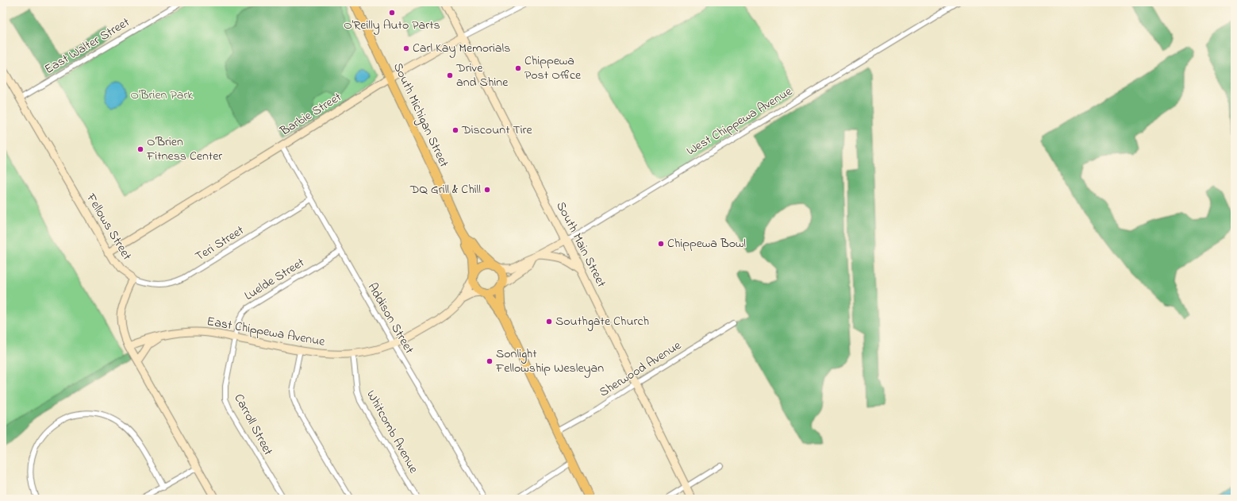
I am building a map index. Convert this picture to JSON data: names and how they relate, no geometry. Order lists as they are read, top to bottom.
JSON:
{
  "streets": {
    "main road": ["South Michigan Street"],
    "street": [
      "East Walter Street",
      "Barbie Street",
      "West Chippewa Avenue",
      "Fellows Street",
      "Teri Street",
      "South Main Street",
      "Luelde Street",
      "Addison Street",
      "East Chippewa Avenue",
      "Sherwood Avenue",
      "Carroll Street",
      "Whitcomb Avenue"
    ]
  },
  "crossings": [
    ["East Walter Street", "Fellows Street"],
    ["Barbie Street", "South Michigan Street"],
    ["Barbie Street", "Fellows Street"],
    ["Barbie Street", "South Main Street"],
    ["Barbie Street", "Addison Street"],
    ["South Michigan Street", "West Chippewa Avenue"],
    ["South Michigan Street", "East Chippewa Avenue"],
    ["West Chippewa Avenue", "South Main Street"],
    ["West Chippewa Avenue", "East Chippewa Avenue"],
    ["Fellows Street", "Teri Street"],
    ["Teri Street", "Addison Street"],
    ["South Main Street", "Sherwood Avenue"],
    ["Luelde Street", "Addison Street"],
    ["Luelde Street", "East Chippewa Avenue"],
    ["Luelde Street", "Carroll Street"],
    ["Addison Street", "East Chippewa Avenue"],
    ["East Chippewa Avenue", "Carroll Street"],
    ["East Chippewa Avenue", "Whitcomb Avenue"]
  ],
  "parks": ["O'Brien Park"],
  "places": [
    "O'Reilly Auto Parts",
    "Carl Kay Memorials",
    "Chippewa Post Office",
    "Drive and Shine",
    "Discount Tire",
    "O’Brien Fitness Center",
    "DQ Grill & Chill",
    "Chippewa Bowl",
    "Southgate Church",
    "Sonlight Fellowship Wesleyan"
  ]
}
